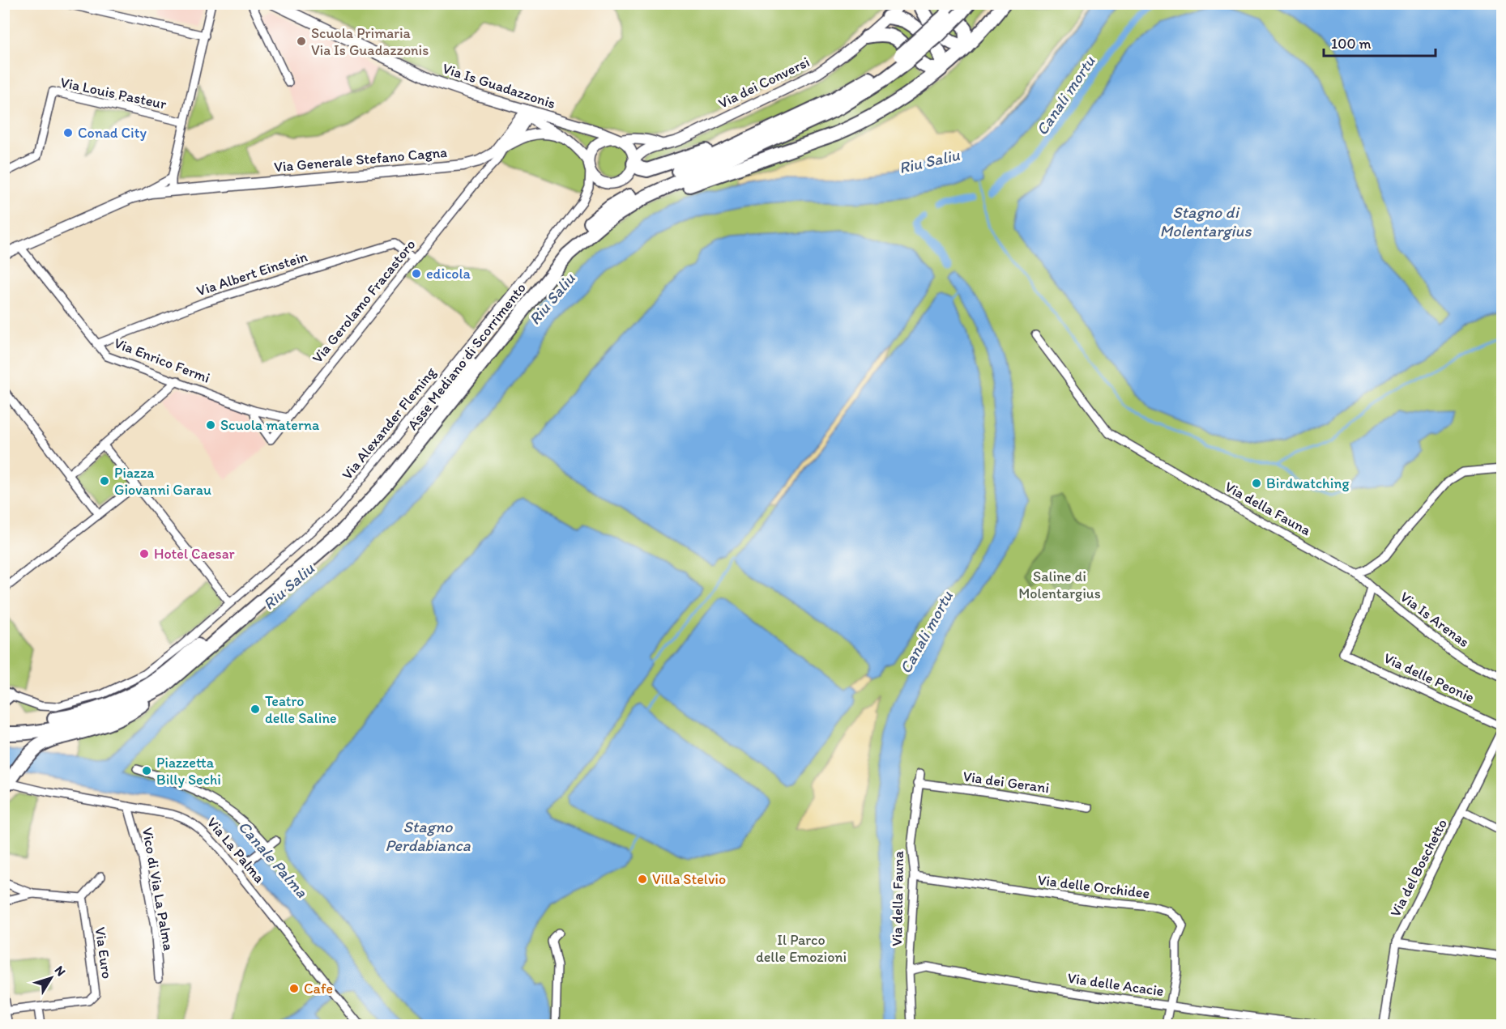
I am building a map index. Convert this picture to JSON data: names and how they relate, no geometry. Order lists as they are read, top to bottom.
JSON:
{
  "streets": {
    "highway": ["Asse Mediano di Scorrimento"],
    "street": [
      "Via dei Conversi",
      "Via Is Guadazzonis",
      "Via Louis Pasteur",
      "Via Generale Stefano Cagna",
      "Via Albert Einstein",
      "Via Gerolamo Fracastoro",
      "Via Enrico Fermi",
      "Via Alexander Fleming",
      "Via della Fauna",
      "Via Is Arenas",
      "Via delle Peonie",
      "Via dei Gerani",
      "Via La Palma",
      "Via del Boschetto",
      "Via delle Orchidee",
      "Vico di Via La Palma",
      "Via Euro",
      "Via delle Acacie"
    ]
  },
  "crossings": [
    ["Via dei Conversi", "Via Is Guadazzonis"],
    ["Via dei Conversi", "Via Alexander Fleming"],
    ["Via Is Guadazzonis", "Via Generale Stefano Cagna"],
    ["Via Is Guadazzonis", "Via Alexander Fleming"],
    ["Via Generale Stefano Cagna", "Via Gerolamo Fracastoro"],
    ["Via Generale Stefano Cagna", "Via Enrico Fermi"],
    ["Via Albert Einstein", "Via Gerolamo Fracastoro"],
    ["Via Albert Einstein", "Via Enrico Fermi"],
    ["Via Gerolamo Fracastoro", "Via Enrico Fermi"],
    ["Via della Fauna", "Via Is Arenas"],
    ["Via della Fauna", "Via dei Gerani"],
    ["Via della Fauna", "Via delle Orchidee"],
    ["Via della Fauna", "Via delle Acacie"],
    ["Via Is Arenas", "Via delle Peonie"],
    ["Via delle Peonie", "Via del Boschetto"],
    ["Via La Palma", "Vico di Via La Palma"],
    ["Via delle Orchidee", "Via delle Acacie"]
  ],
  "water": [
    "Canali mortu",
    "Riu Saliu",
    "Stagno di Molentargius",
    "Stagno Perdabianca",
    "Canale Palma"
  ],
  "parks": ["Saline di Molentargius", "Il Parco delle Emozioni"],
  "places": [
    "Scuola Primaria Via Is Guadazzonis",
    "Conad City",
    "edicola",
    "Scuola materna",
    "Piazza Giovanni Garau",
    "Birdwatching",
    "Hotel Caesar",
    "Teatro delle Saline",
    "Piazzetta Billy Sechi",
    "Villa Stelvio",
    "Cafe"
  ],
  "scale_bar": "100 m",
  "north": "top right"
}
